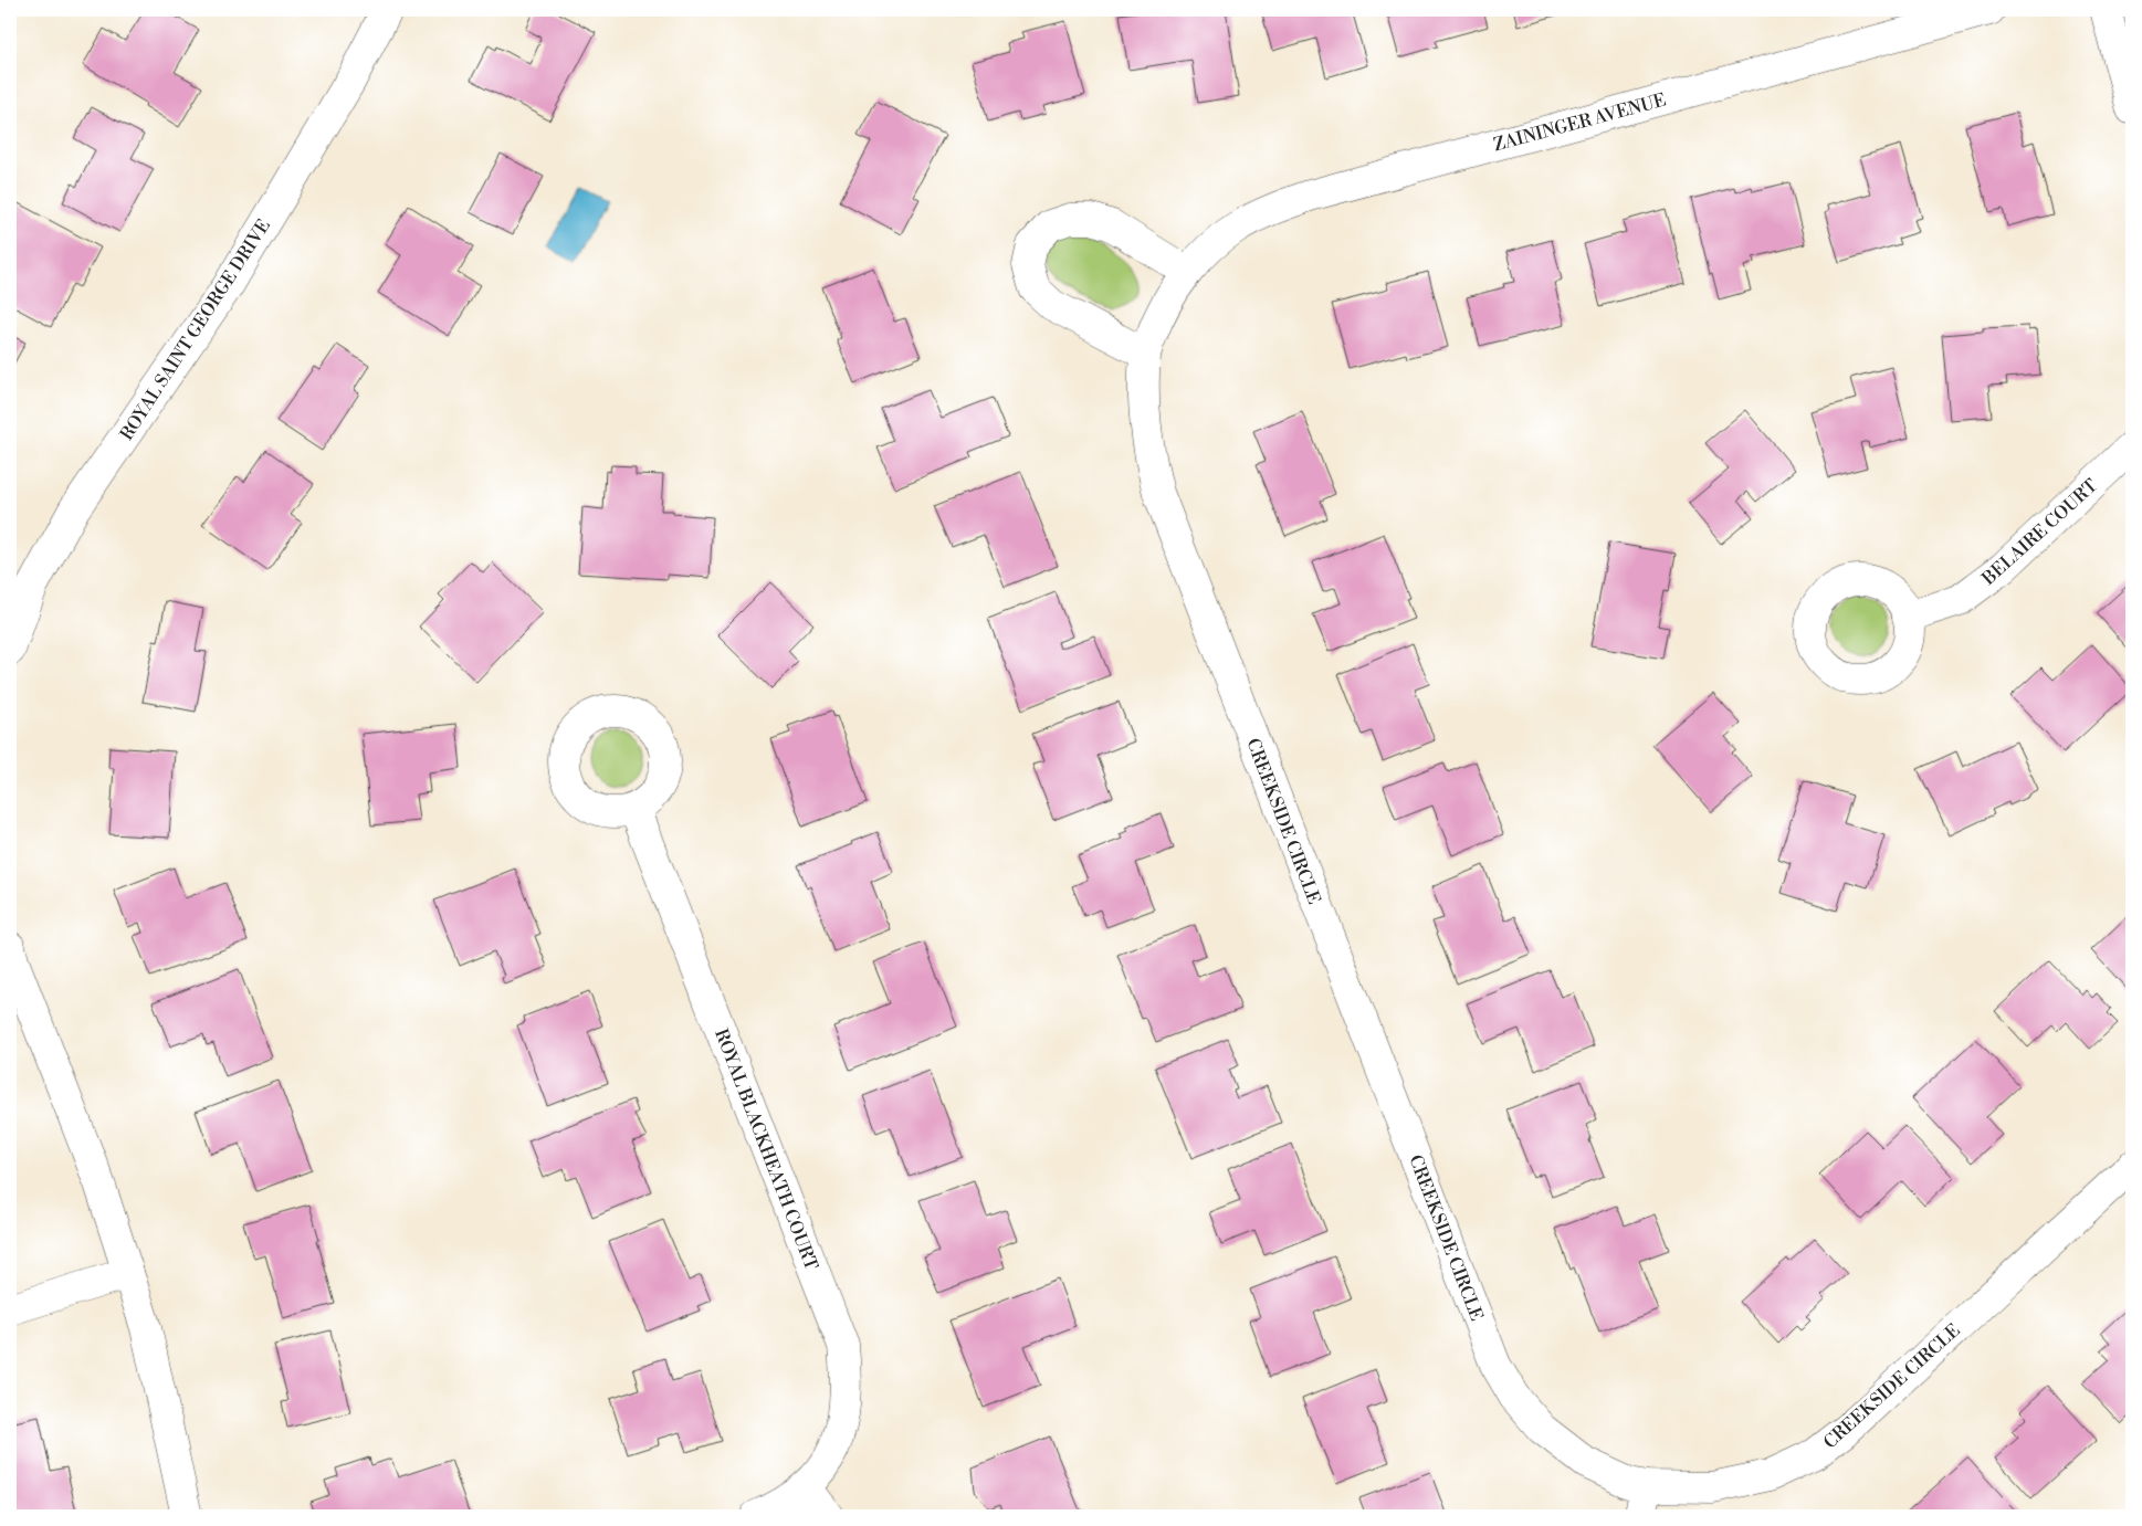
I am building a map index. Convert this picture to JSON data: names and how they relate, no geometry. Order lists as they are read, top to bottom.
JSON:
{
  "streets": {
    "street": [
      "ZAININGER AVENUE",
      "ROYAL SAINT GEORGE DRIVE",
      "BELAIRE COURT",
      "CREEKSIDE CIRCLE",
      "ROYAL BLACKHEATH COURT"
    ]
  },
  "crossings": [
    ["ZAININGER AVENUE", "CREEKSIDE CIRCLE"]
  ]
}
